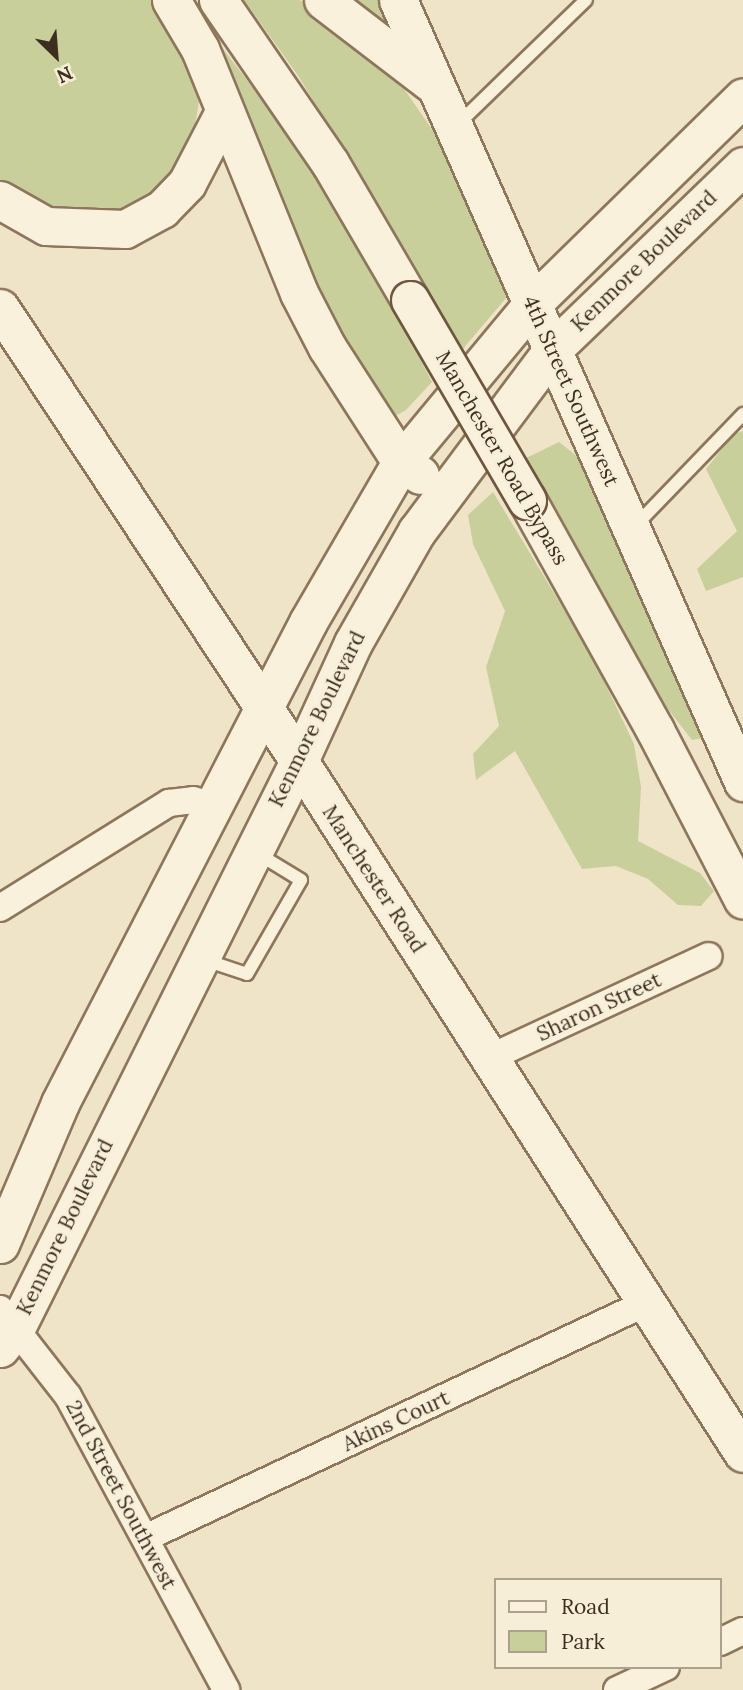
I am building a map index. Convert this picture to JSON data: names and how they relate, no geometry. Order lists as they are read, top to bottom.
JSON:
{
  "streets": {
    "main road": [
      "Kenmore Boulevard",
      "4th Street Southwest",
      "Manchester Road Bypass",
      "Manchester Road"
    ],
    "street": ["Sharon Street", "Akins Court", "2nd Street Southwest"]
  },
  "crossings": [
    ["Kenmore Boulevard", "4th Street Southwest"],
    ["Kenmore Boulevard", "Manchester Road"],
    ["Kenmore Boulevard", "2nd Street Southwest"],
    ["Manchester Road", "Sharon Street"],
    ["Manchester Road", "Akins Court"],
    ["Akins Court", "2nd Street Southwest"]
  ],
  "legend": ["Road", "Park"],
  "north": "bottom right"
}
